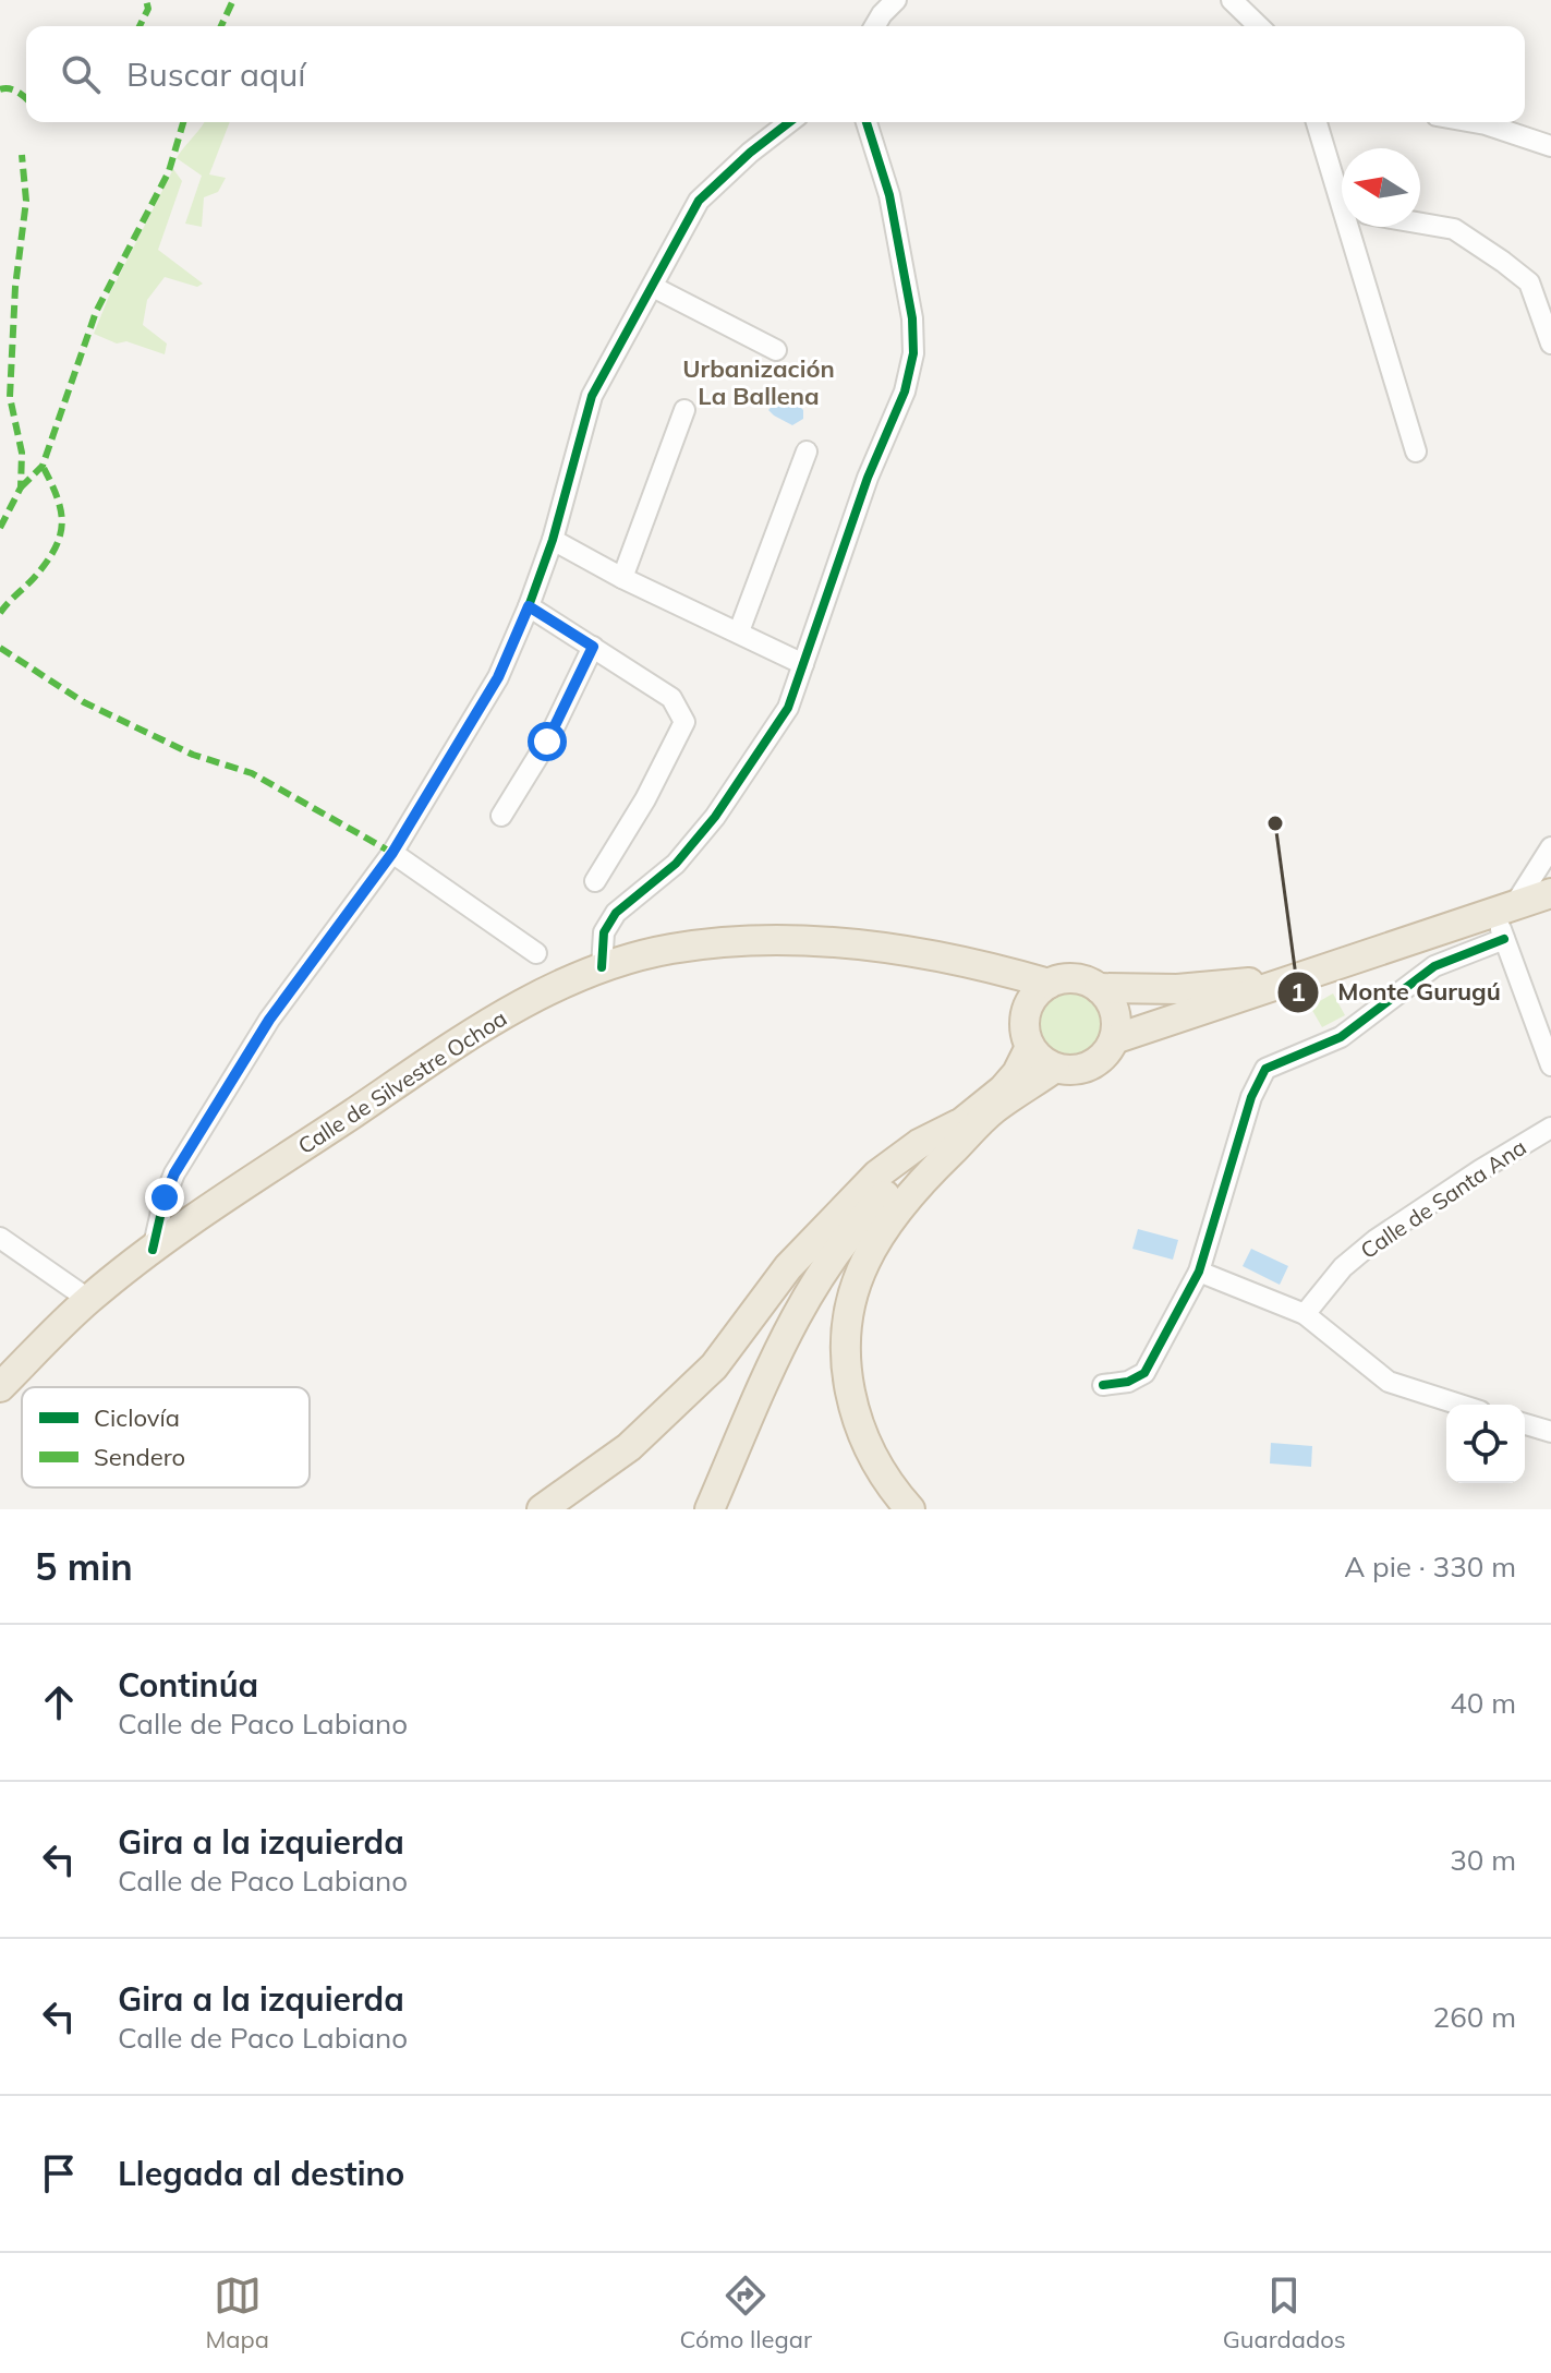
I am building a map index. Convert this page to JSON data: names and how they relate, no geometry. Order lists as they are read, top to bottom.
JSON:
{
  "streets": {
    "highway": ["Calle de Silvestre Ochoa"],
    "street": ["Calle de Santa Ana"]
  },
  "districts": ["Urbanización La Ballena"],
  "places": ["Monte Gurugú"],
  "legend": ["Ciclovía", "Sendero"],
  "north": "left",
  "page": {
    "search": "Buscar aquí",
    "heading": ["5 min", "A pie · 330 m"],
    "list": [
      ["Continúa", "Calle de Paco Labiano", "40 m"],
      ["Gira a la izquierda", "Calle de Paco Labiano", "30 m"],
      ["Gira a la izquierda", "Calle de Paco Labiano", "260 m"],
      "Llegada al destino"
    ],
    "nav": ["Mapa", "Cómo llegar", "Guardados"]
  }
}
